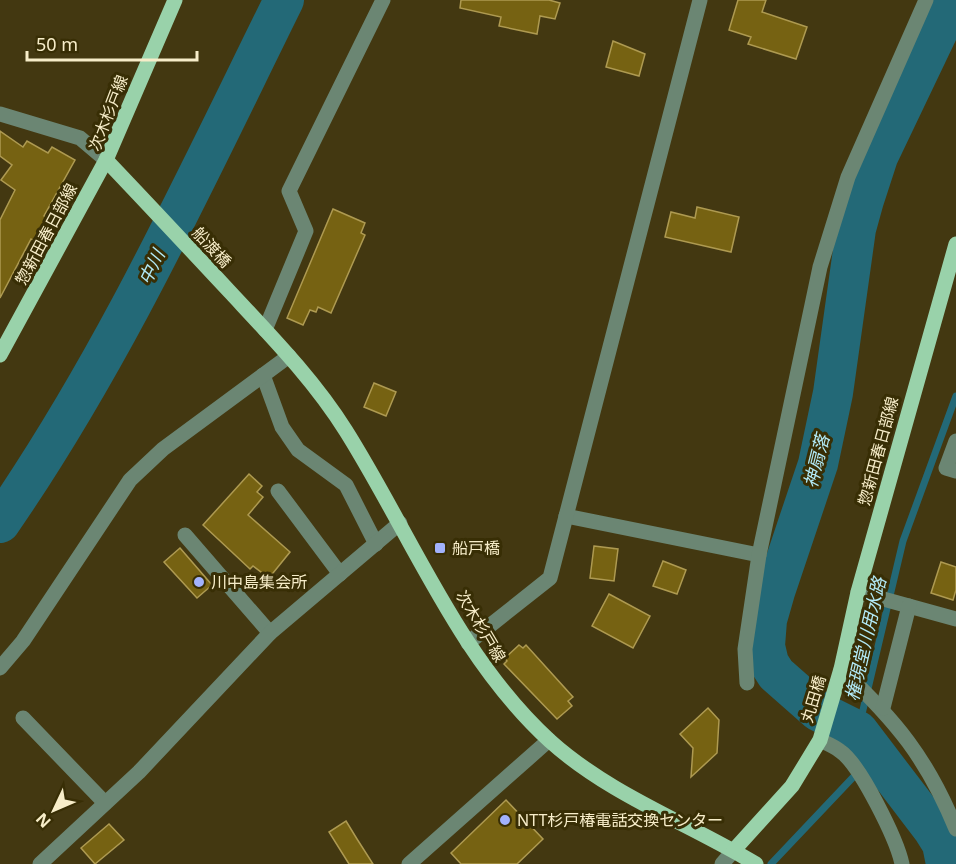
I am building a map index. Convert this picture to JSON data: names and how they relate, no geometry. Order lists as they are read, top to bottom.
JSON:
{
  "streets": {
    "main road": [
      "次木杉戸線",
      "惣新田春日部線",
      "船渡橋",
      "丸田橋"
    ]
  },
  "crossings": [
    ["次木杉戸線", "惣新田春日部線"],
    ["次木杉戸線", "船渡橋"],
    ["惣新田春日部線", "丸田橋"]
  ],
  "water": ["中川", "神扇落", "権現堂川用水路"],
  "places": {
    "transit": ["船戸橋"],
    "other": ["川中島集会所", "NTT杉戸椿電話交換センター"]
  },
  "scale_bar": "50 m",
  "north": "bottom left"
}
